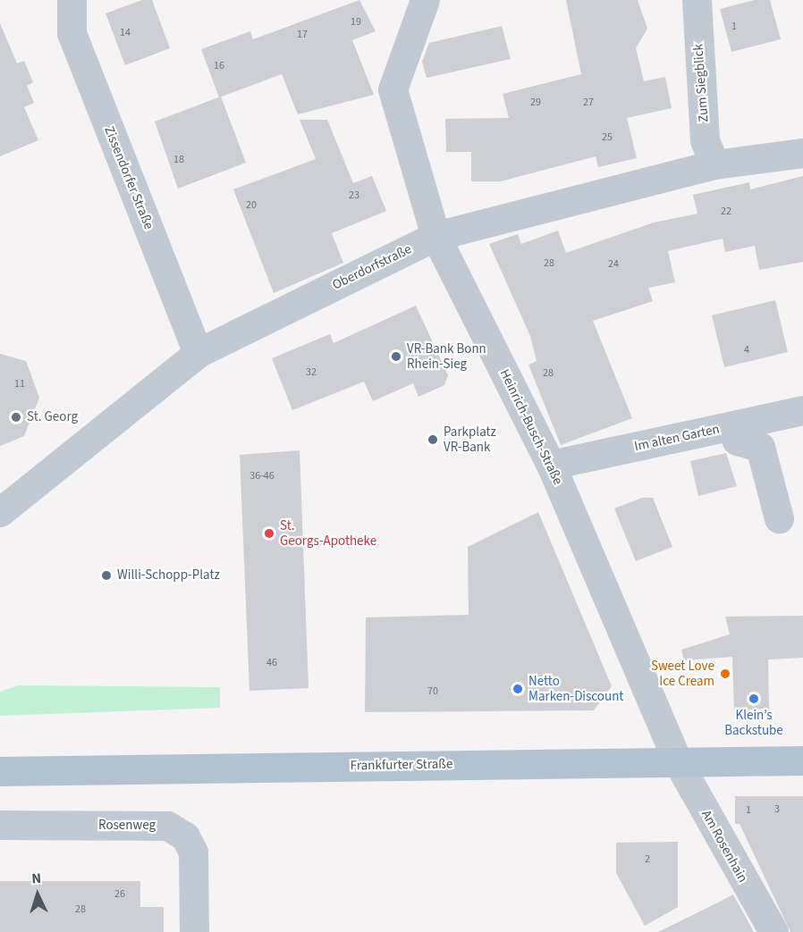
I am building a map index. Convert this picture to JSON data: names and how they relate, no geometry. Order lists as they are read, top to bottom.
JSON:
{
  "streets": {
    "main road": ["Frankfurter Straße"],
    "street": [
      "Zum Siegblick",
      "Zissendorfer Straße",
      "Oberdorfstraße",
      "Heinrich-Busch-Straße",
      "Im alten Garten",
      "Rosenweg",
      "Am Rosenhain"
    ]
  },
  "crossings": [
    ["Zum Siegblick", "Oberdorfstraße"],
    ["Zissendorfer Straße", "Oberdorfstraße"],
    ["Oberdorfstraße", "Heinrich-Busch-Straße"],
    ["Heinrich-Busch-Straße", "Im alten Garten"],
    ["Heinrich-Busch-Straße", "Frankfurter Straße"],
    ["Heinrich-Busch-Straße", "Am Rosenhain"],
    ["Frankfurter Straße", "Am Rosenhain"]
  ],
  "places": [
    "VR-Bank Bonn Rhein-Sieg",
    "St. Georg",
    "Parkplatz VR-Bank",
    "St. Georgs-Apotheke",
    "Willi-Schopp-Platz",
    "Sweet Love Ice Cream",
    "Netto Marken-Discount",
    "Klein’s Backstube"
  ],
  "house_numbers": [
    "19",
    "1",
    "14",
    "17",
    "16",
    "29",
    "27",
    "25",
    "18",
    "23",
    "20",
    "22",
    "28",
    "24",
    "4",
    "32",
    "28",
    "11",
    "36-46",
    "46",
    "70",
    "3",
    "1",
    "2",
    "26",
    "28"
  ],
  "north": "top"
}
